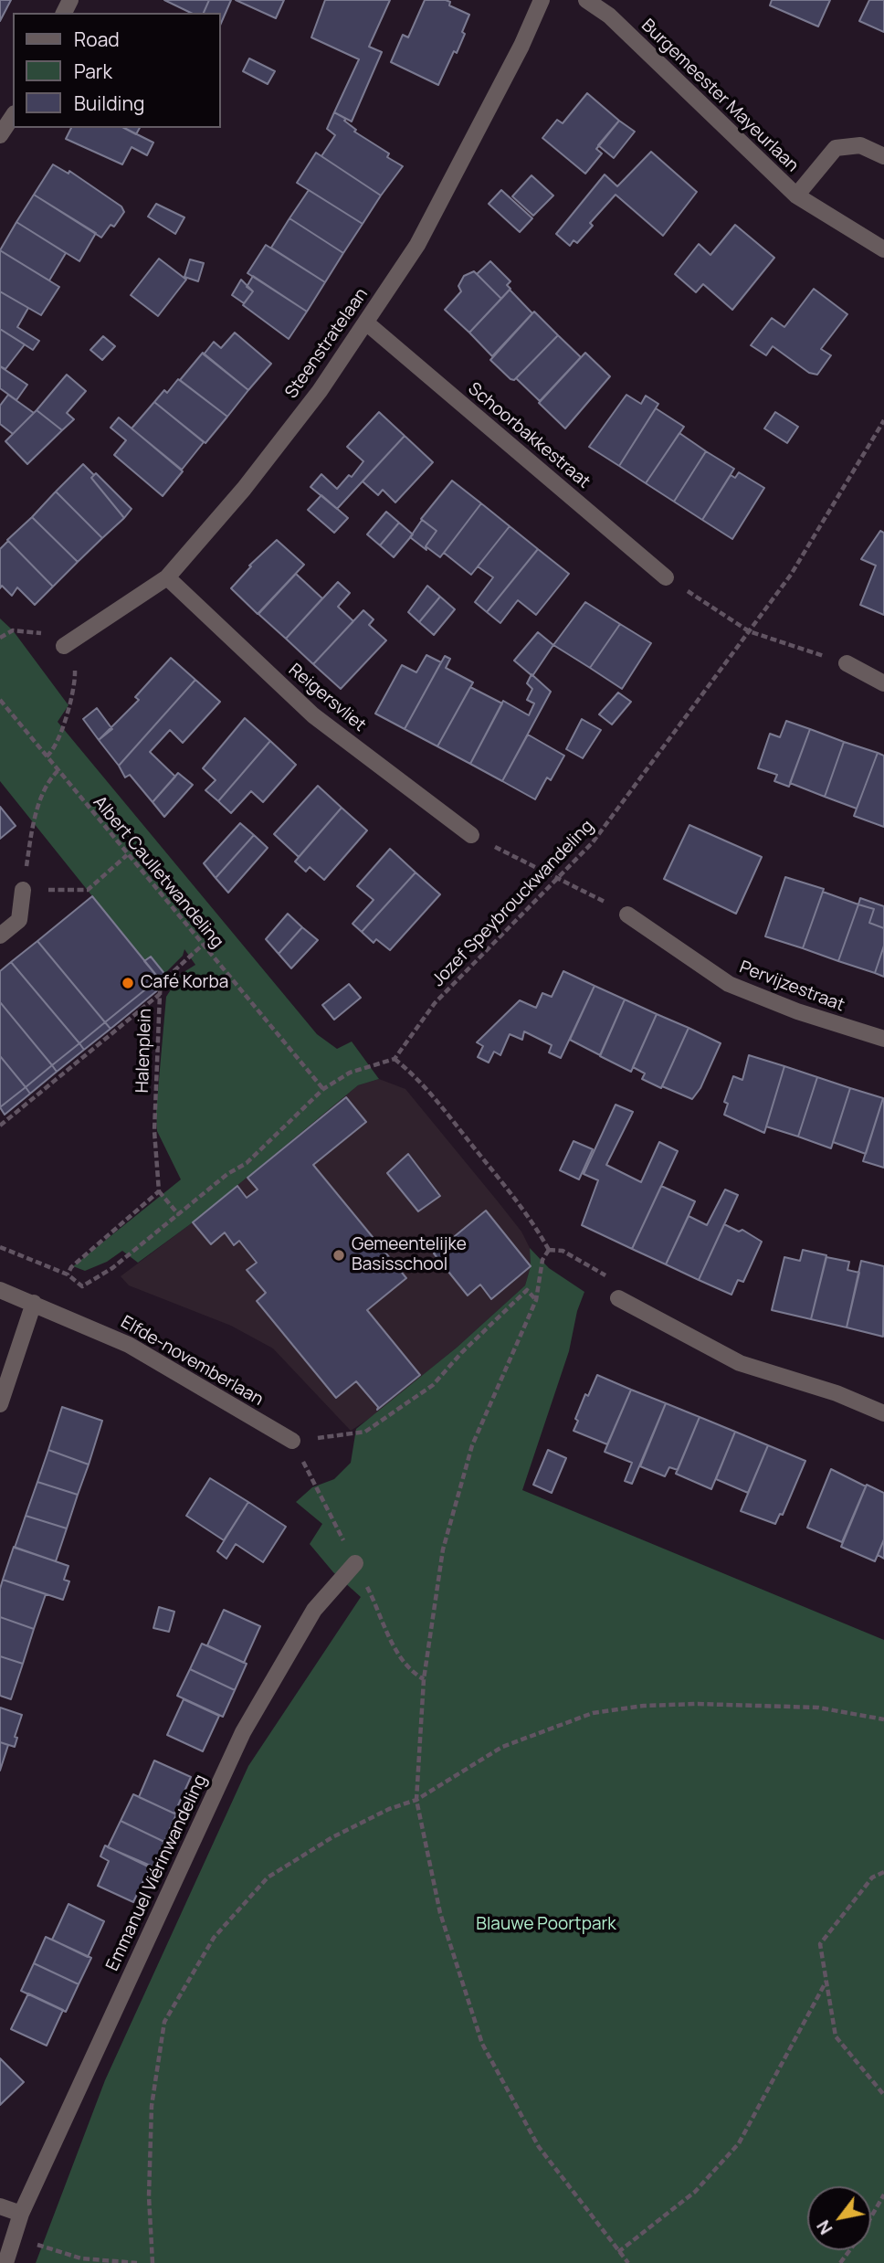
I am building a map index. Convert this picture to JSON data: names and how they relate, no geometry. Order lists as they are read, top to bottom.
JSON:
{
  "streets": {
    "street": [
      "Burgemeester Mayeurlaan",
      "Steenstratelaan",
      "Schoorbakkestraat",
      "Reigersvliet",
      "Pervijzestraat",
      "Elfde-novemberlaan",
      "Emmanuel Viérinwandeling"
    ],
    "path": ["Albert Caulletwandeling", "Jozef Speybrouckwandeling", "Halenplein"]
  },
  "crossings": [
    ["Steenstratelaan", "Schoorbakkestraat"],
    ["Steenstratelaan", "Reigersvliet"]
  ],
  "parks": ["Blauwe Poortpark"],
  "places": ["Café Korba", "Gemeentelijke Basisschool"],
  "legend": ["Road", "Park", "Building"],
  "north": "bottom left"
}
